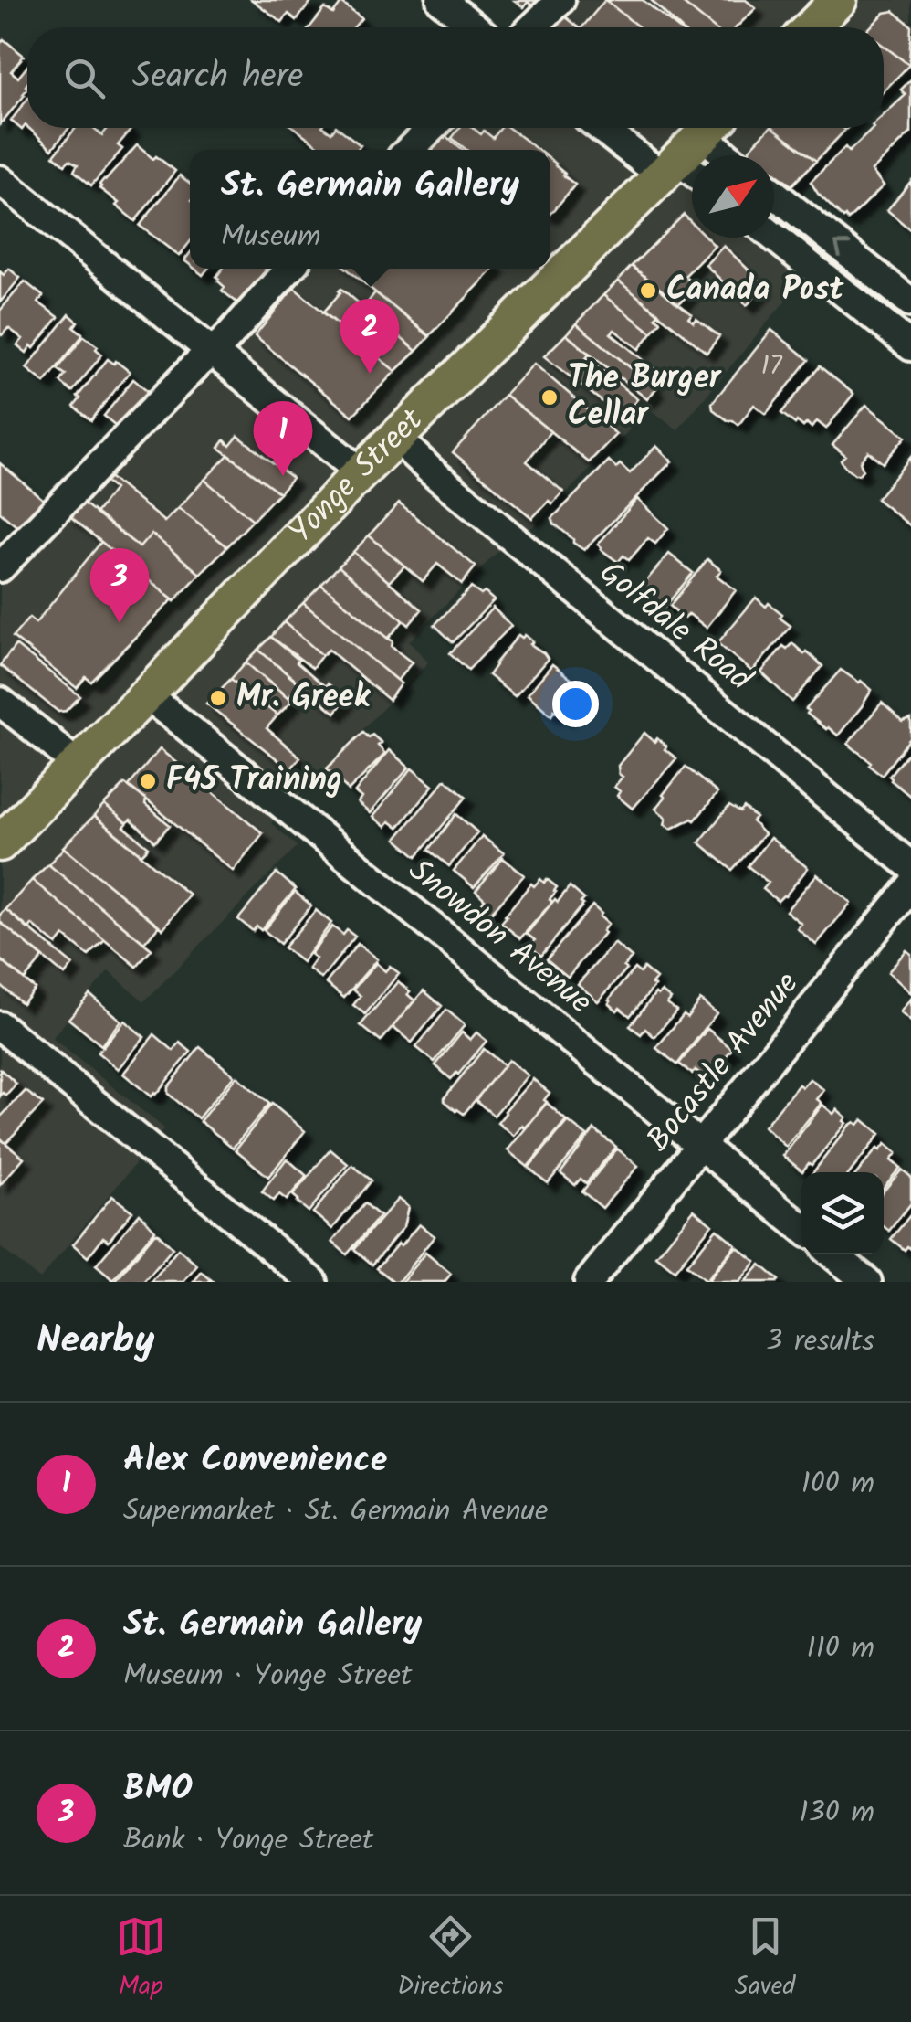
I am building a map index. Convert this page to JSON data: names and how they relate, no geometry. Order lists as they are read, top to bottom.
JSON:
{
  "streets": {
    "main road": ["Yonge Street"],
    "street": ["Golfdale Road", "Snowdon Avenue", "Bocastle Avenue"]
  },
  "crossings": [
    ["Yonge Street", "Golfdale Road"],
    ["Yonge Street", "Snowdon Avenue"],
    ["Snowdon Avenue", "Bocastle Avenue"]
  ],
  "places": [
    "Canada Post",
    "The Burger Cellar",
    "Mr. Greek",
    "F45 Training"
  ],
  "house_numbers": ["17"],
  "north": "top right",
  "page": {
    "search": "Search here",
    "popup": ["St. Germain Gallery", "Museum"],
    "pins": ["2", "1", "3"],
    "heading": ["Nearby", "3 results"],
    "list": [
      {
        "mark": "1",
        "name": "Alex Convenience",
        "note": "Supermarket · St. Germain Avenue",
        "value": "100 m"
      },
      {
        "mark": "2",
        "name": "St. Germain Gallery",
        "note": "Museum · Yonge Street",
        "value": "110 m"
      },
      {
        "mark": "3",
        "name": "BMO",
        "note": "Bank · Yonge Street",
        "value": "130 m"
      }
    ],
    "nav": ["Map", "Directions", "Saved"]
  }
}
